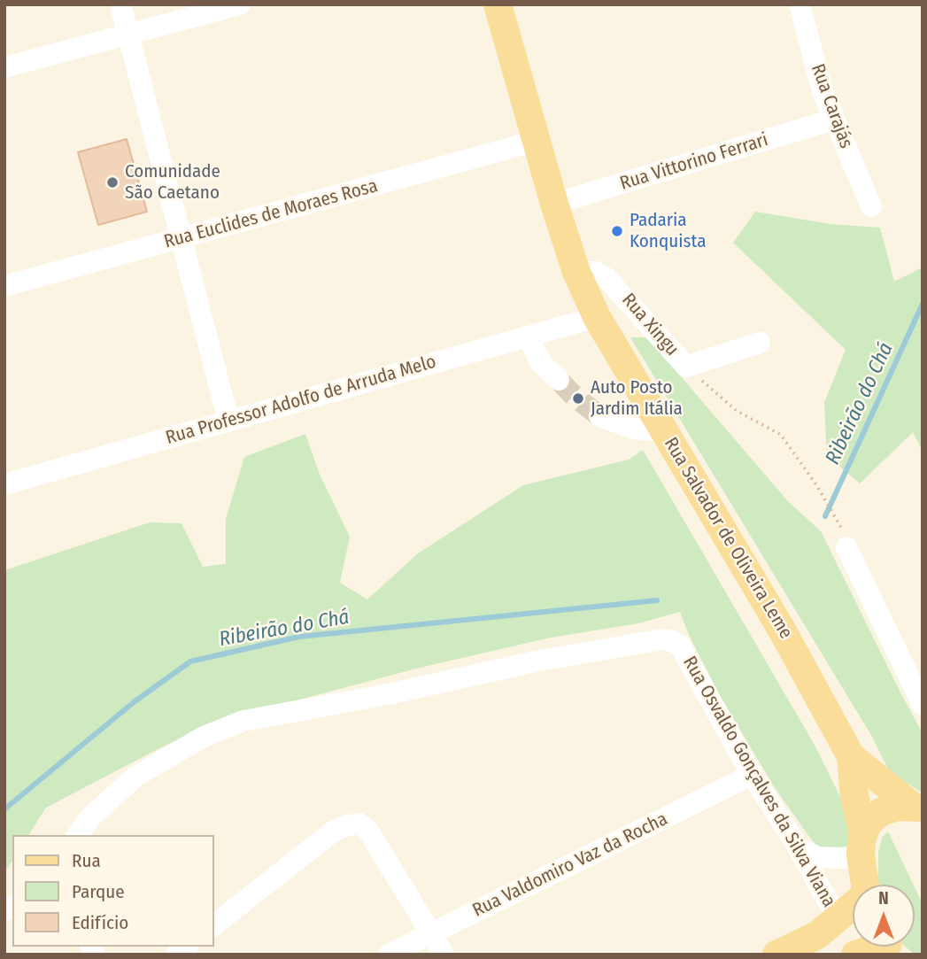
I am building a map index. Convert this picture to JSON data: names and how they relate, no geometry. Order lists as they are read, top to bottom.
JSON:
{
  "streets": {
    "main road": ["Rua Salvador de Oliveira Leme"],
    "street": [
      "Rua Carajás",
      "Rua Vittorino Ferrari",
      "Rua Euclides de Moraes Rosa",
      "Rua Xingu",
      "Rua Professor Adolfo de Arruda Melo",
      "Rua Osvaldo Gonçalves da Silva Viana",
      "Rua Valdomiro Vaz da Rocha"
    ]
  },
  "crossings": [
    ["Rua Carajás", "Rua Vittorino Ferrari"],
    ["Rua Vittorino Ferrari", "Rua Salvador de Oliveira Leme"],
    ["Rua Euclides de Moraes Rosa", "Rua Salvador de Oliveira Leme"],
    ["Rua Xingu", "Rua Salvador de Oliveira Leme"],
    ["Rua Professor Adolfo de Arruda Melo", "Rua Salvador de Oliveira Leme"],
    ["Rua Osvaldo Gonçalves da Silva Viana", "Rua Valdomiro Vaz da Rocha"]
  ],
  "water": ["Ribeirão do Chá"],
  "places": ["Comunidade São Caetano", "Padaria Konquista", "Auto Posto Jardim Itália"],
  "legend": ["Rua", "Parque", "Edifício"],
  "north": "top"
}
